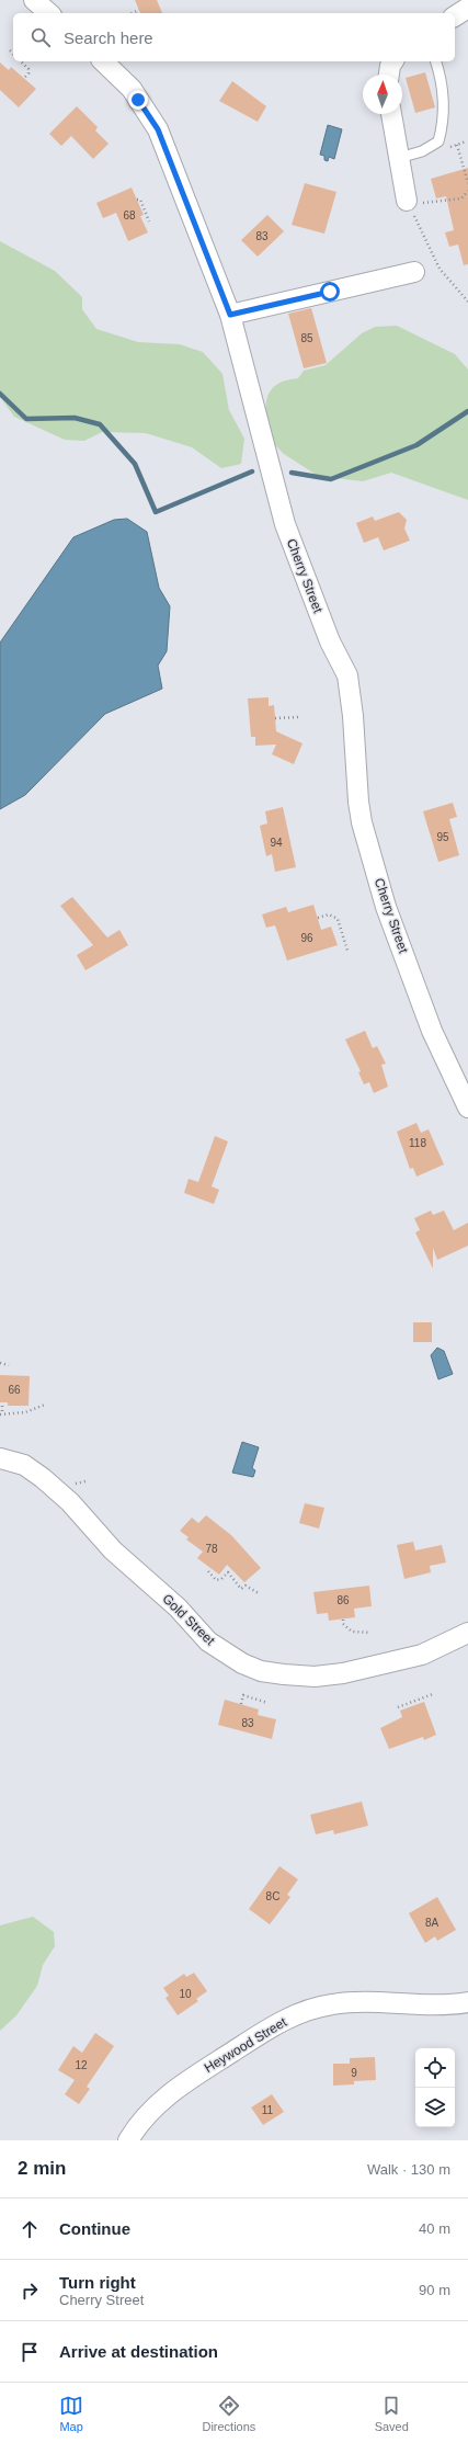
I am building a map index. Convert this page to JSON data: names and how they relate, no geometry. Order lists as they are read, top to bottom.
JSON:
{
  "streets": {
    "street": ["Cherry Street", "Gold Street", "Heywood Street"]
  },
  "house_numbers": [
    "68",
    "83",
    "85",
    "95",
    "94",
    "96",
    "118",
    "66",
    "78",
    "86",
    "83",
    "8C",
    "8A",
    "10",
    "12",
    "9",
    "11"
  ],
  "north": "top",
  "page": {
    "search": "Search here",
    "heading": ["2 min", "Walk · 130 m"],
    "list": [
      ["Continue", "40 m"],
      ["Turn right", "Cherry Street", "90 m"],
      "Arrive at destination"
    ],
    "nav": ["Map", "Directions", "Saved"]
  }
}
